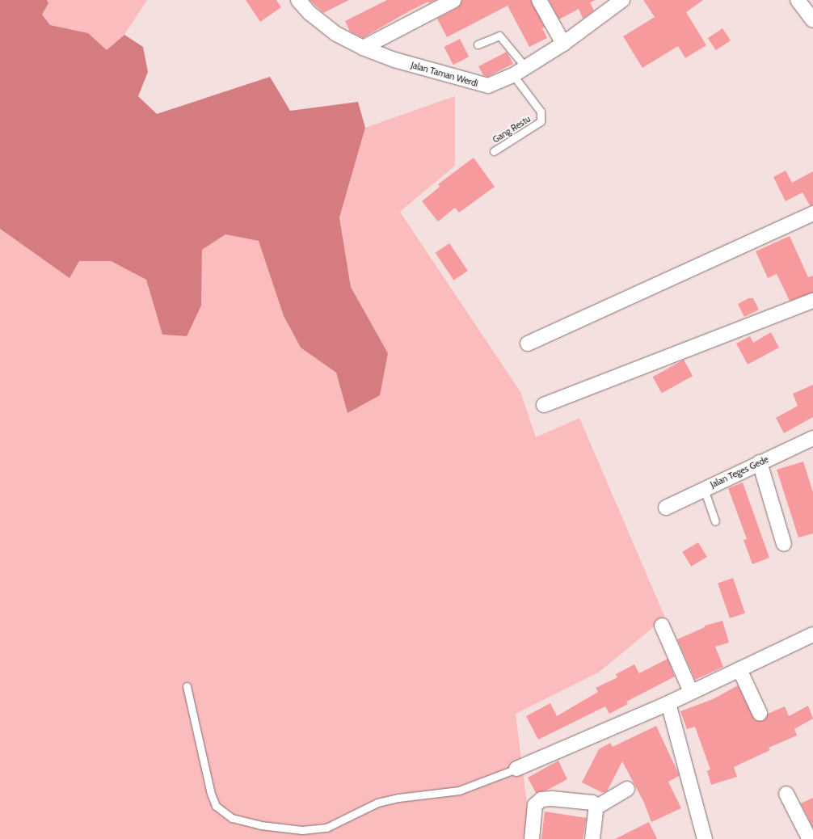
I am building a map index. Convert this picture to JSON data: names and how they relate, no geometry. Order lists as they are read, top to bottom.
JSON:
{
  "streets": {
    "street": ["Jalan Taman Werdi", "Jalan Teges Gede"],
    "lane": ["Gang Restu"]
  },
  "crossings": [
    ["Jalan Taman Werdi", "Gang Restu"]
  ]
}
